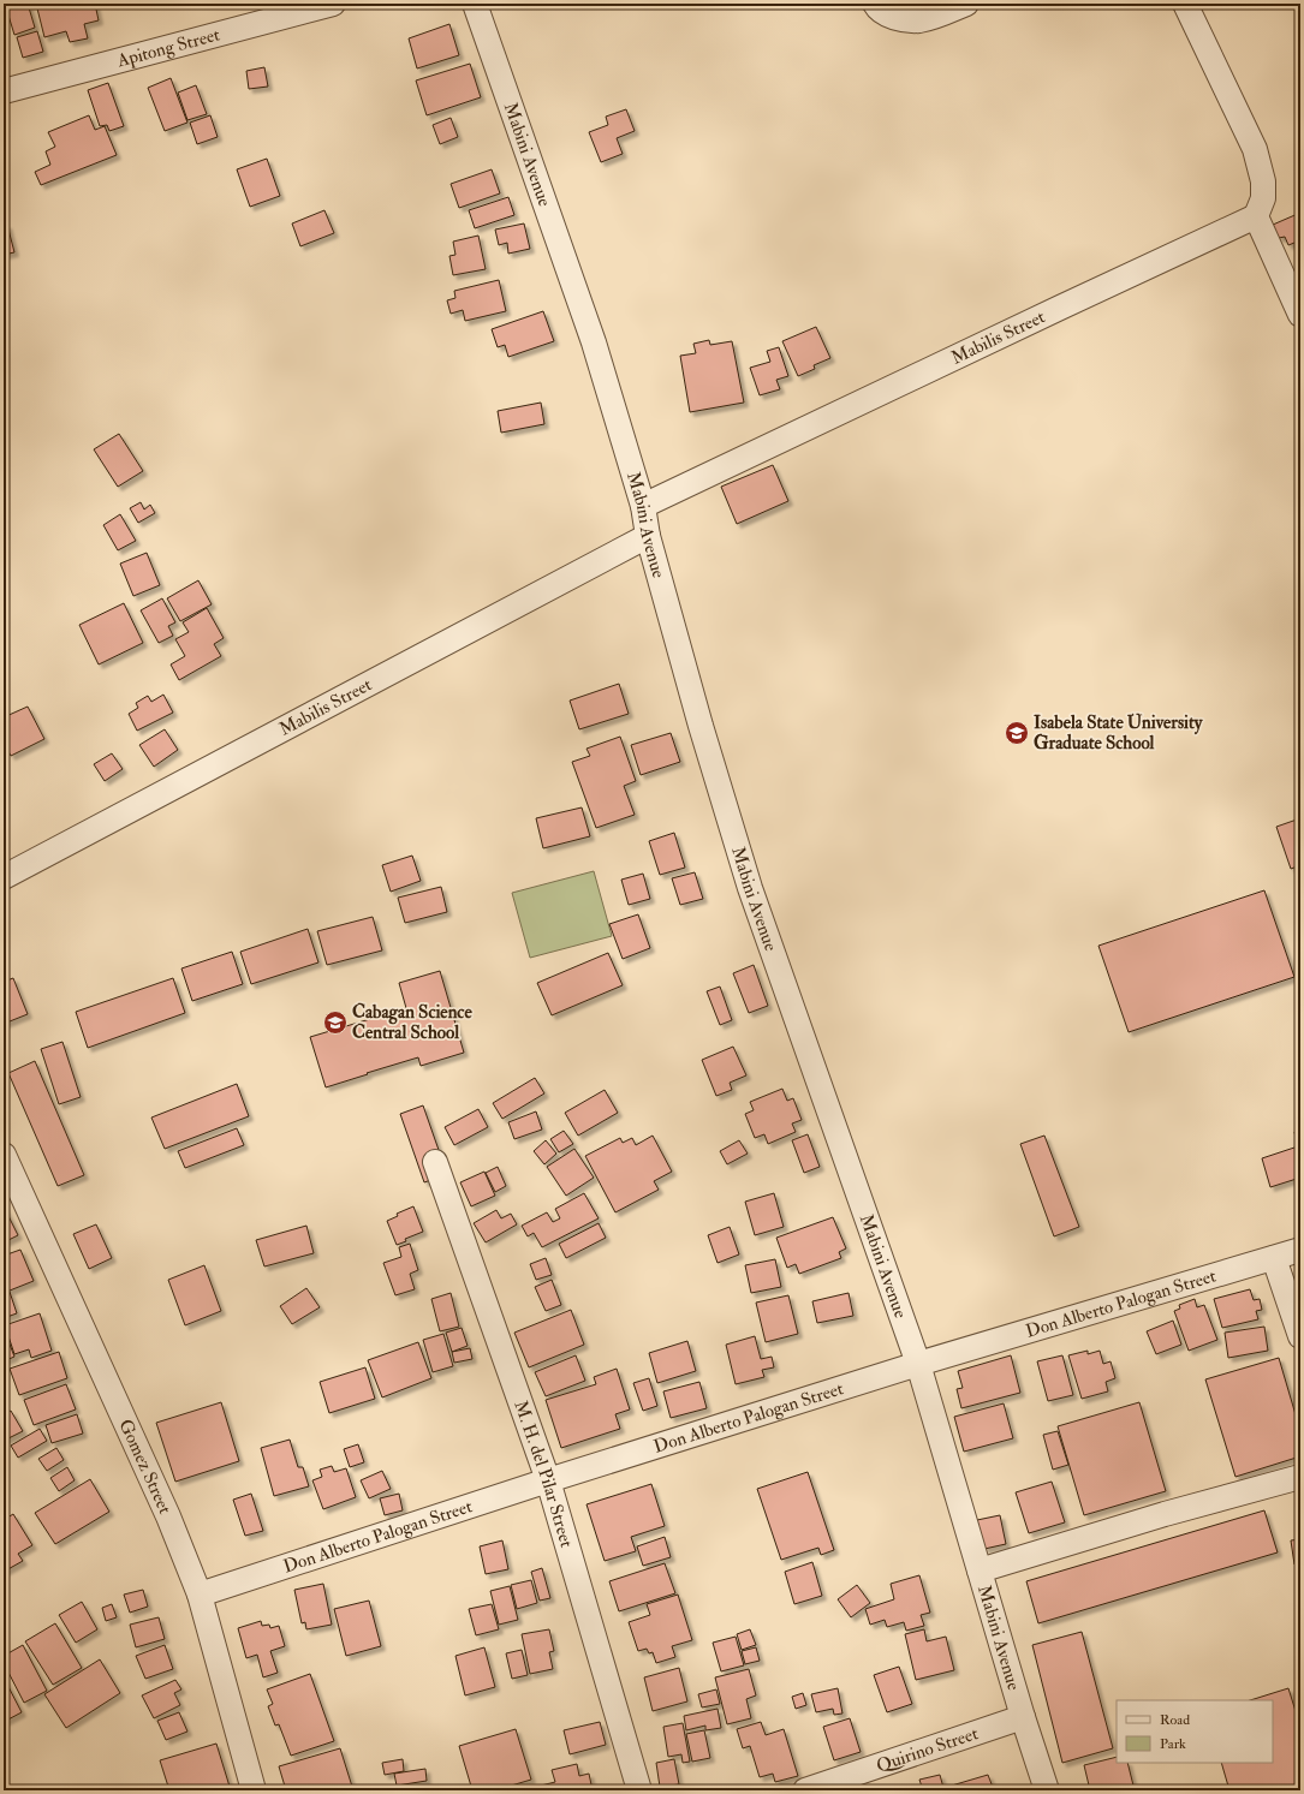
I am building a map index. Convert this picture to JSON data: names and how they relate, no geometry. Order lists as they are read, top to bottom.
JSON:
{
  "streets": {
    "street": [
      "Apitong Street",
      "Mabini Avenue",
      "Mabilis Street",
      "Don Alberto Palogan Street",
      "Gomez Street",
      "M. H. del Pilar Street",
      "Quirino Street"
    ]
  },
  "crossings": [
    ["Mabini Avenue", "Mabilis Street"],
    ["Mabini Avenue", "Don Alberto Palogan Street"],
    ["Mabini Avenue", "Quirino Street"],
    ["Don Alberto Palogan Street", "Gomez Street"],
    ["Don Alberto Palogan Street", "M. H. del Pilar Street"]
  ],
  "places": {
    "school or university": ["Isabela State University Graduate School", "Cabagan Science Central School"]
  },
  "legend": ["Road", "Park"]
}
